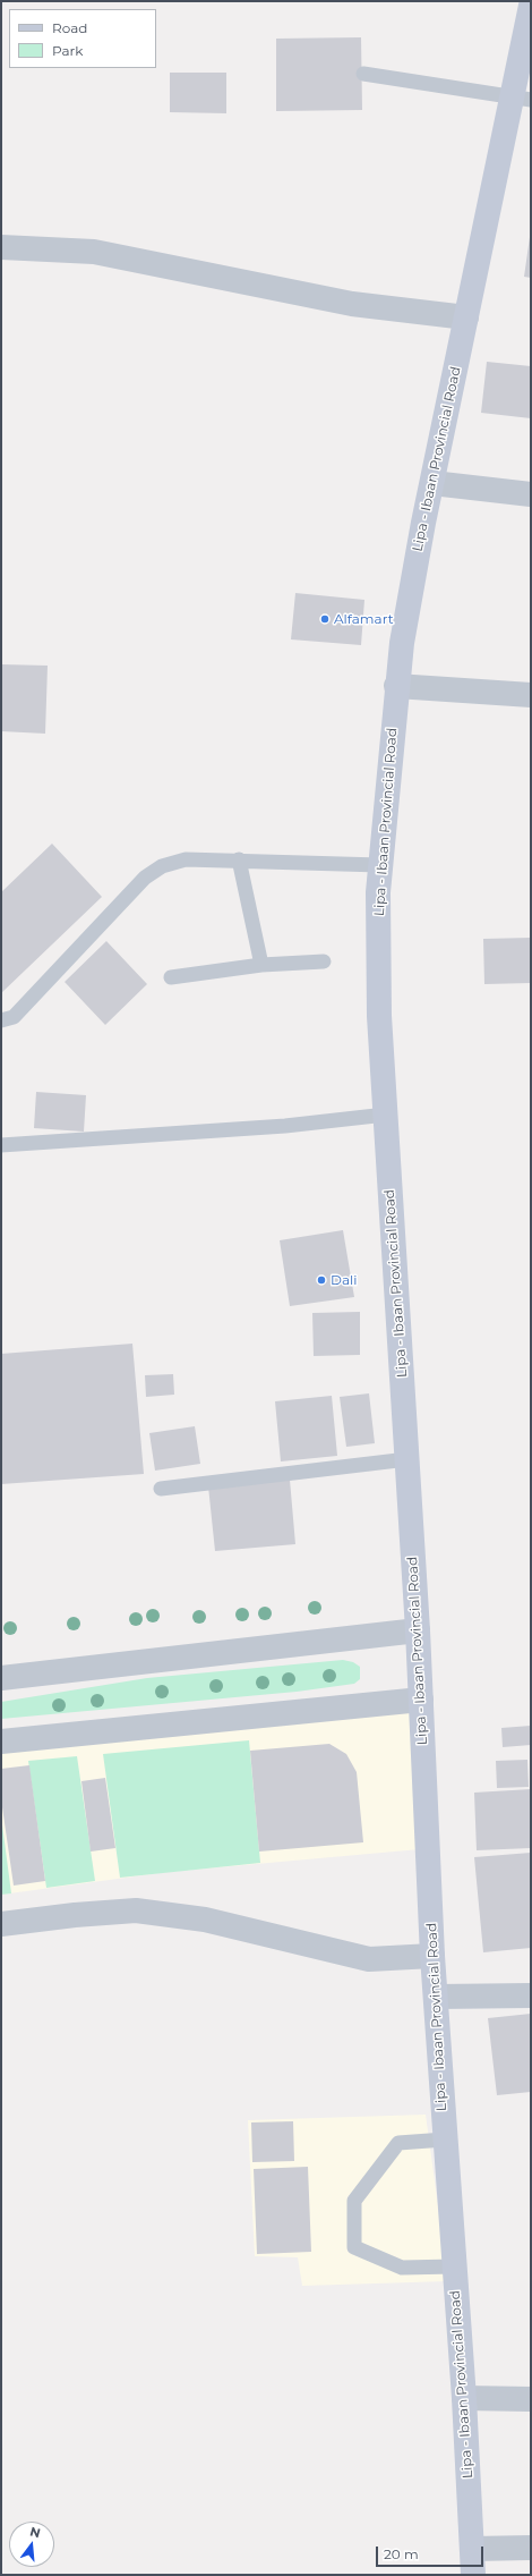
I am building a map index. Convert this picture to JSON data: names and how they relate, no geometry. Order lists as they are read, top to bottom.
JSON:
{
  "streets": {
    "main road": ["Lipa - Ibaan Provincial Road"]
  },
  "places": ["Alfamart", "Dali"],
  "legend": ["Road", "Park"],
  "scale_bar": "20 m",
  "north": "top"
}
